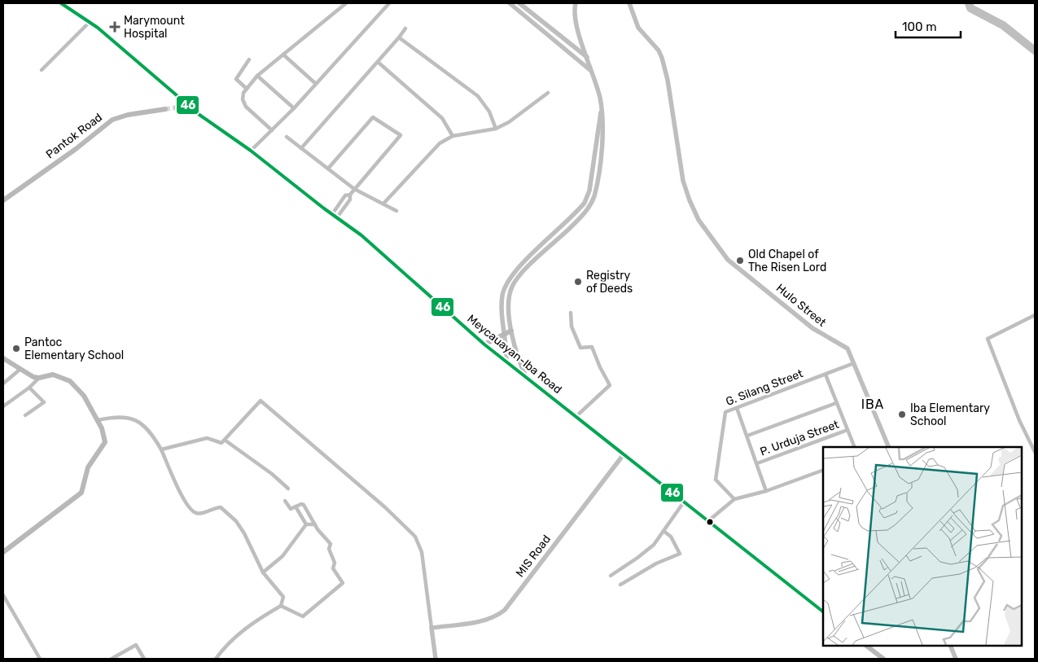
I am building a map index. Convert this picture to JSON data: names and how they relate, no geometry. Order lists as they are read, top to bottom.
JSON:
{
  "streets": {
    "main road": ["Pantok Road", "Meycauayan-Iba Road"],
    "street": [
      "Hulo Street",
      "G. Silang Street",
      "P. Urduja Street",
      "MIS Road"
    ]
  },
  "crossings": [
    ["Hulo Street", "G. Silang Street"],
    ["Meycauayan-Iba Road", "MIS Road"]
  ],
  "districts": ["IBA"],
  "places": {
    "health": ["Marymount Hospital"],
    "other": [
      "Old Chapel of The Risen Lord",
      "Registry of Deeds",
      "Pantoc Elementary School",
      "Iba Elementary School"
    ]
  },
  "lines": ["transit line 46"],
  "scale_bar": "100 m"
}
